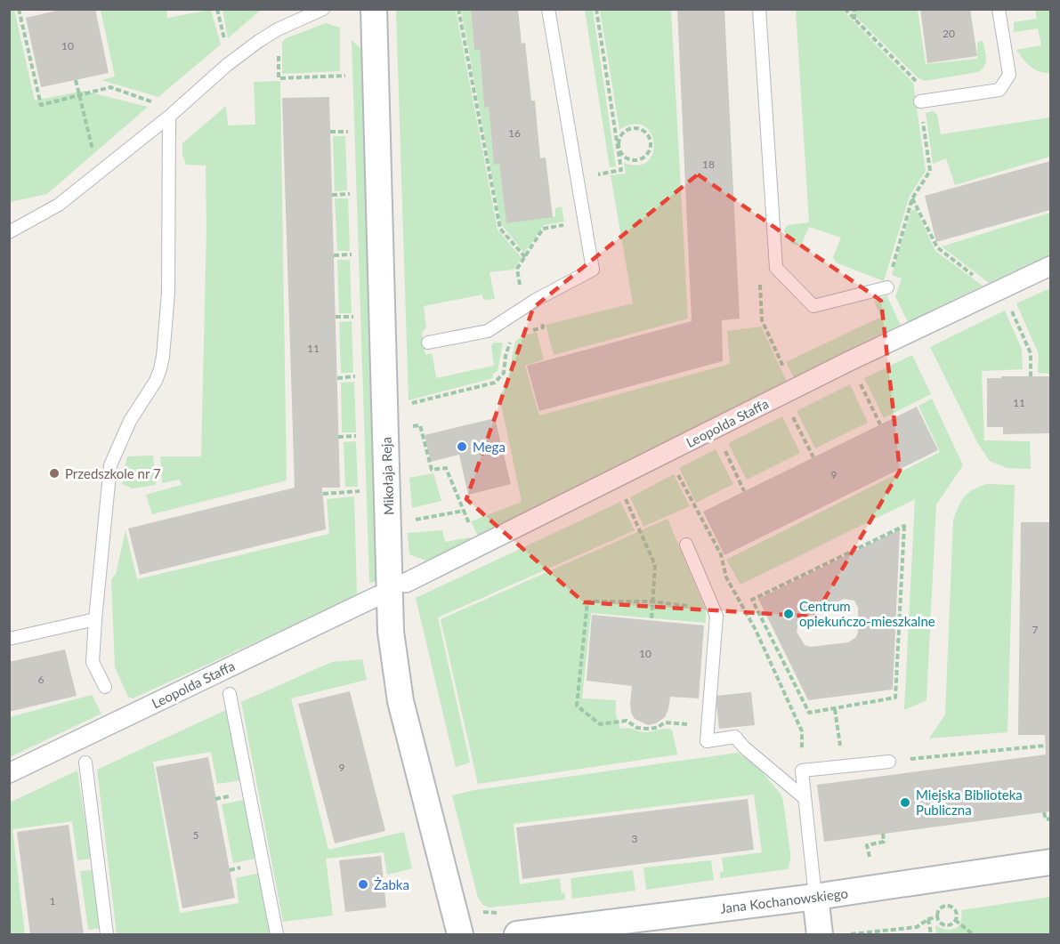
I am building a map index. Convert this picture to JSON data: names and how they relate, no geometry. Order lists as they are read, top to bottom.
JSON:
{
  "streets": {
    "street": ["Leopolda Staffa", "Mikołaja Reja", "Jana Kochanowskiego"]
  },
  "places": [
    "Mega",
    "Przedszkole nr 7",
    "Centrum opiekuńczo-mieszkalne",
    "Miejska Biblioteka Publiczna",
    "Żabka"
  ],
  "house_numbers": [
    "20",
    "10",
    "16",
    "18",
    "11",
    "11",
    "9",
    "7",
    "10",
    "6",
    "9",
    "5",
    "3",
    "1"
  ]
}
